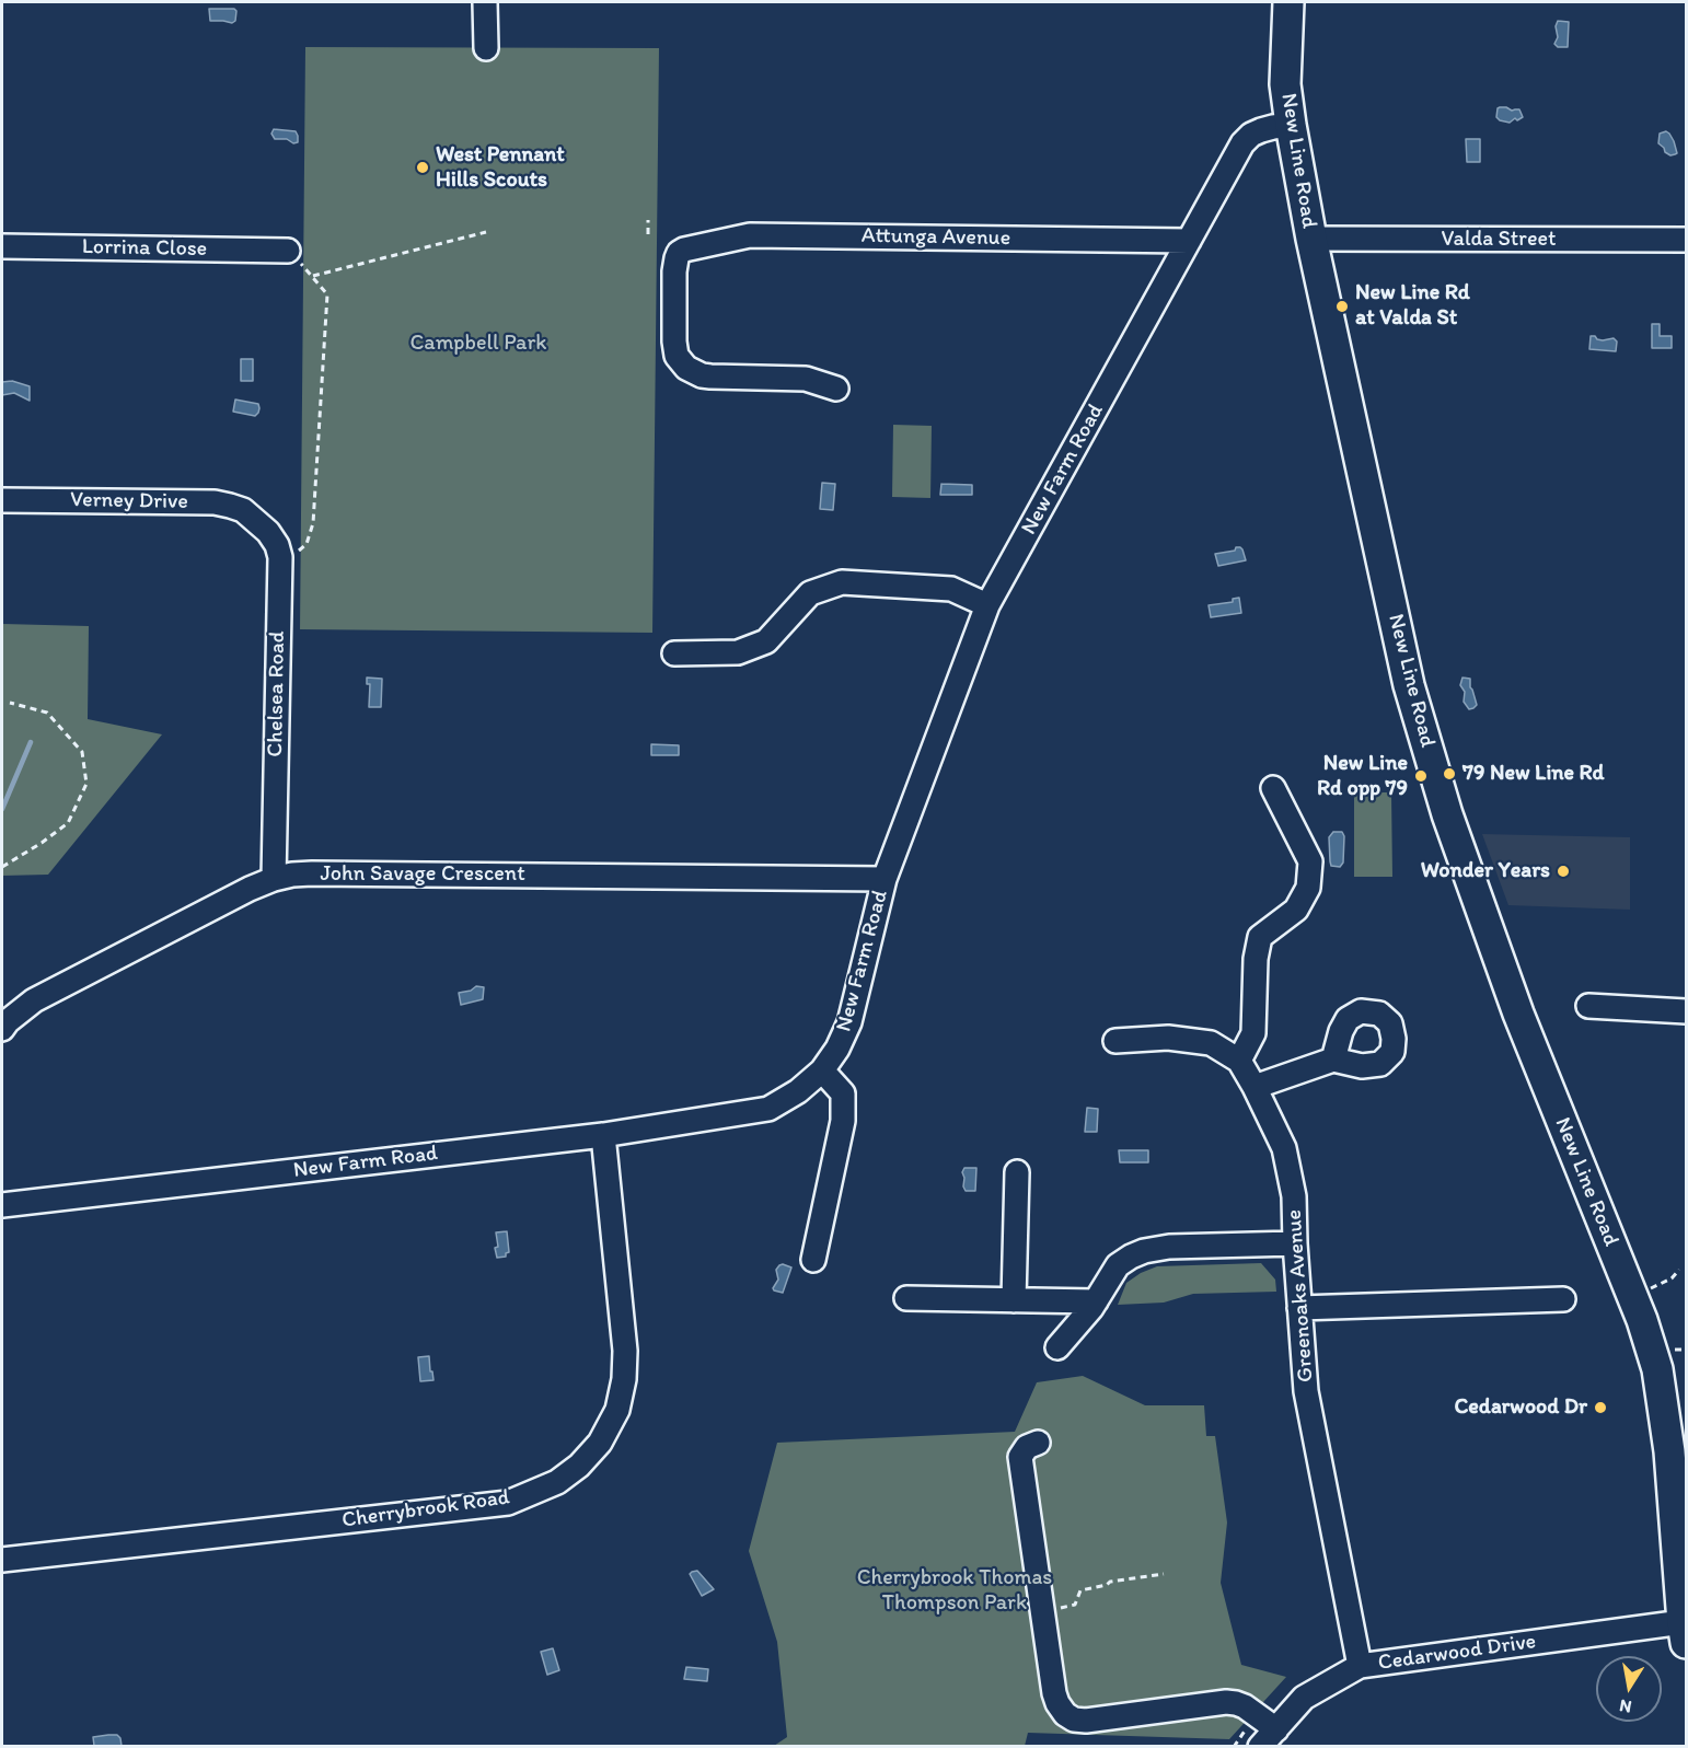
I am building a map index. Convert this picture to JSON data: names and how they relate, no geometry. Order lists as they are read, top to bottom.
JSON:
{
  "streets": {
    "main road": ["New Line Road"],
    "street": [
      "Attunga Avenue",
      "Valda Street",
      "Lorrina Close",
      "New Farm Road",
      "Verney Drive",
      "Chelsea Road",
      "John Savage Crescent",
      "Greenoaks Avenue",
      "Cherrybrook Road",
      "Cedarwood Drive"
    ]
  },
  "crossings": [
    ["New Line Road", "Valda Street"],
    ["New Line Road", "New Farm Road"],
    ["New Line Road", "Cedarwood Drive"],
    ["Attunga Avenue", "New Farm Road"],
    ["New Farm Road", "John Savage Crescent"],
    ["New Farm Road", "Cherrybrook Road"],
    ["Verney Drive", "Chelsea Road"],
    ["Chelsea Road", "John Savage Crescent"],
    ["Greenoaks Avenue", "Cedarwood Drive"]
  ],
  "parks": ["Campbell Park", "Cherrybrook Thomas Thompson Park"],
  "places": [
    "West Pennant Hills Scouts",
    "New Line Rd at Valda St",
    "79 New Line Rd",
    "New Line Rd opp 79",
    "Wonder Years",
    "Cedarwood Dr"
  ],
  "north": "bottom"
}
